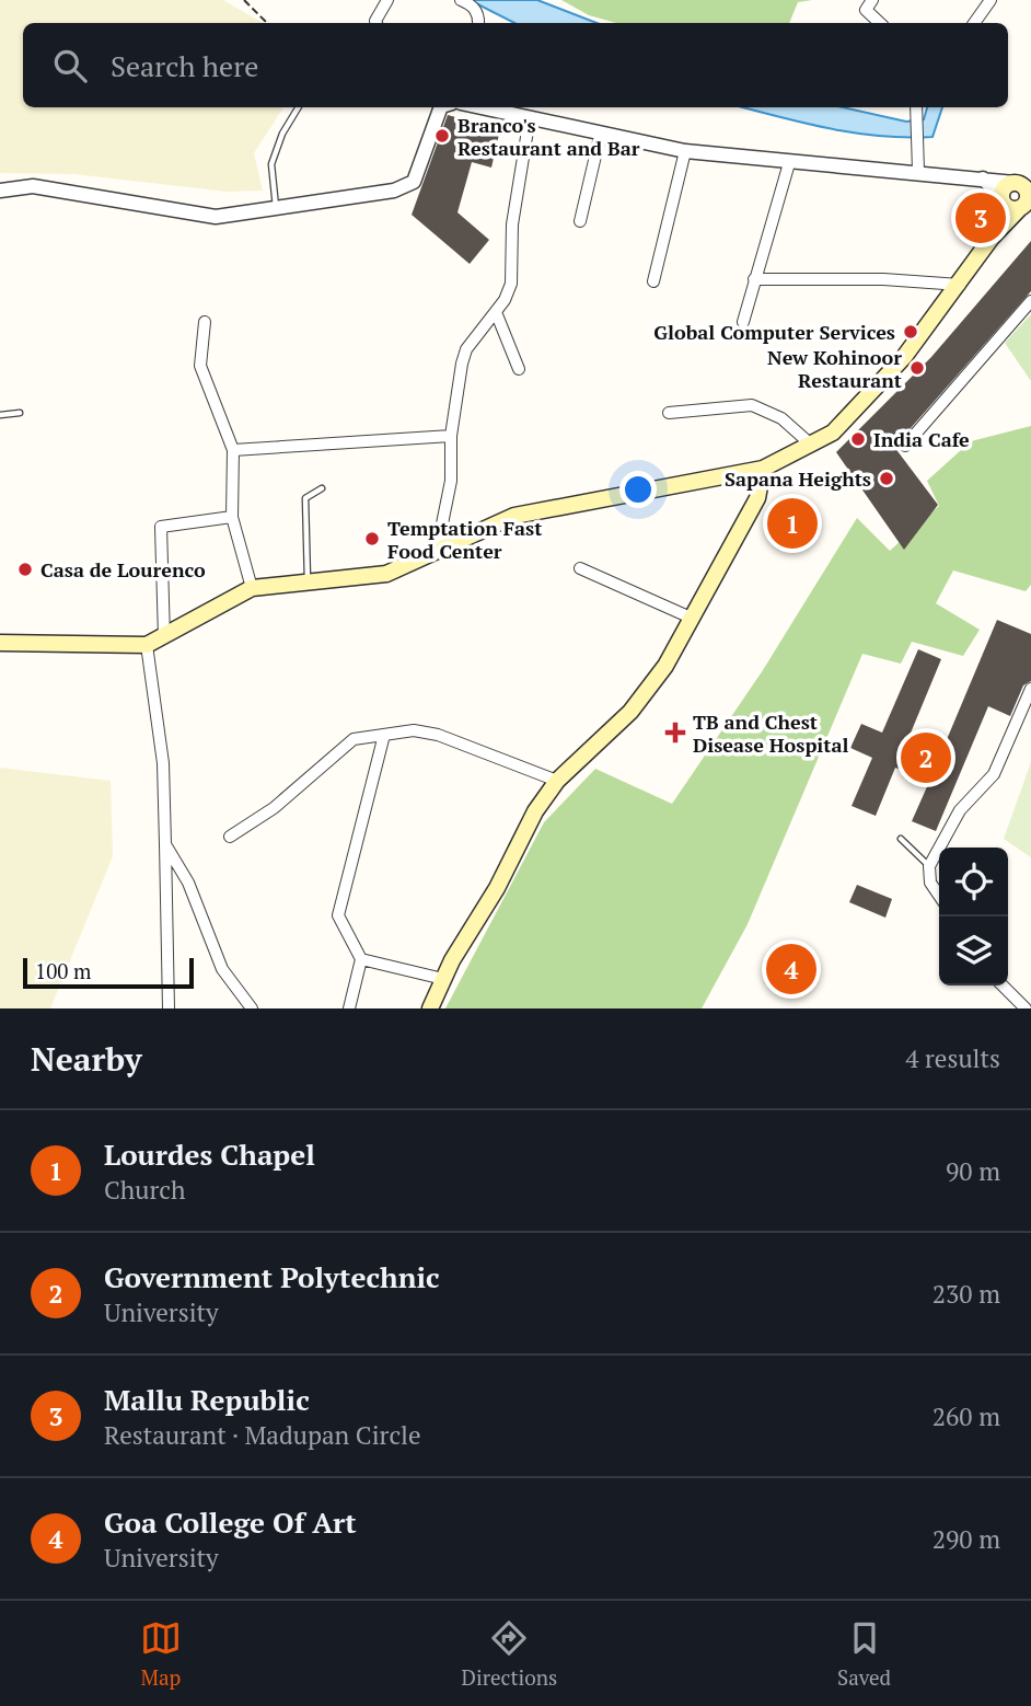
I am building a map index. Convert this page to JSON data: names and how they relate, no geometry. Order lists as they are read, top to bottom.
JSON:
{
  "places": {
    "other": [
      "Branco's Restaurant and Bar",
      "Global Computer Services",
      "New Kohinoor Restaurant",
      "India Cafe",
      "Sapana Heights",
      "Temptation Fast Food Center",
      "Casa de Lourenco"
    ],
    "health": ["TB and Chest Disease Hospital"]
  },
  "scale_bar": "100 m",
  "page": {
    "search": "Search here",
    "pins": [
      "3",
      "1",
      "2",
      "4"
    ],
    "scale": "100 m",
    "heading": ["Nearby", "4 results"],
    "list": [
      {
        "mark": "1",
        "name": "Lourdes Chapel",
        "note": "Church",
        "value": "90 m"
      },
      {
        "mark": "2",
        "name": "Government Polytechnic",
        "note": "University",
        "value": "230 m"
      },
      {
        "mark": "3",
        "name": "Mallu Republic",
        "note": "Restaurant · Madupan Circle",
        "value": "260 m"
      },
      {
        "mark": "4",
        "name": "Goa College Of Art",
        "note": "University",
        "value": "290 m"
      }
    ],
    "nav": ["Map", "Directions", "Saved"]
  }
}
